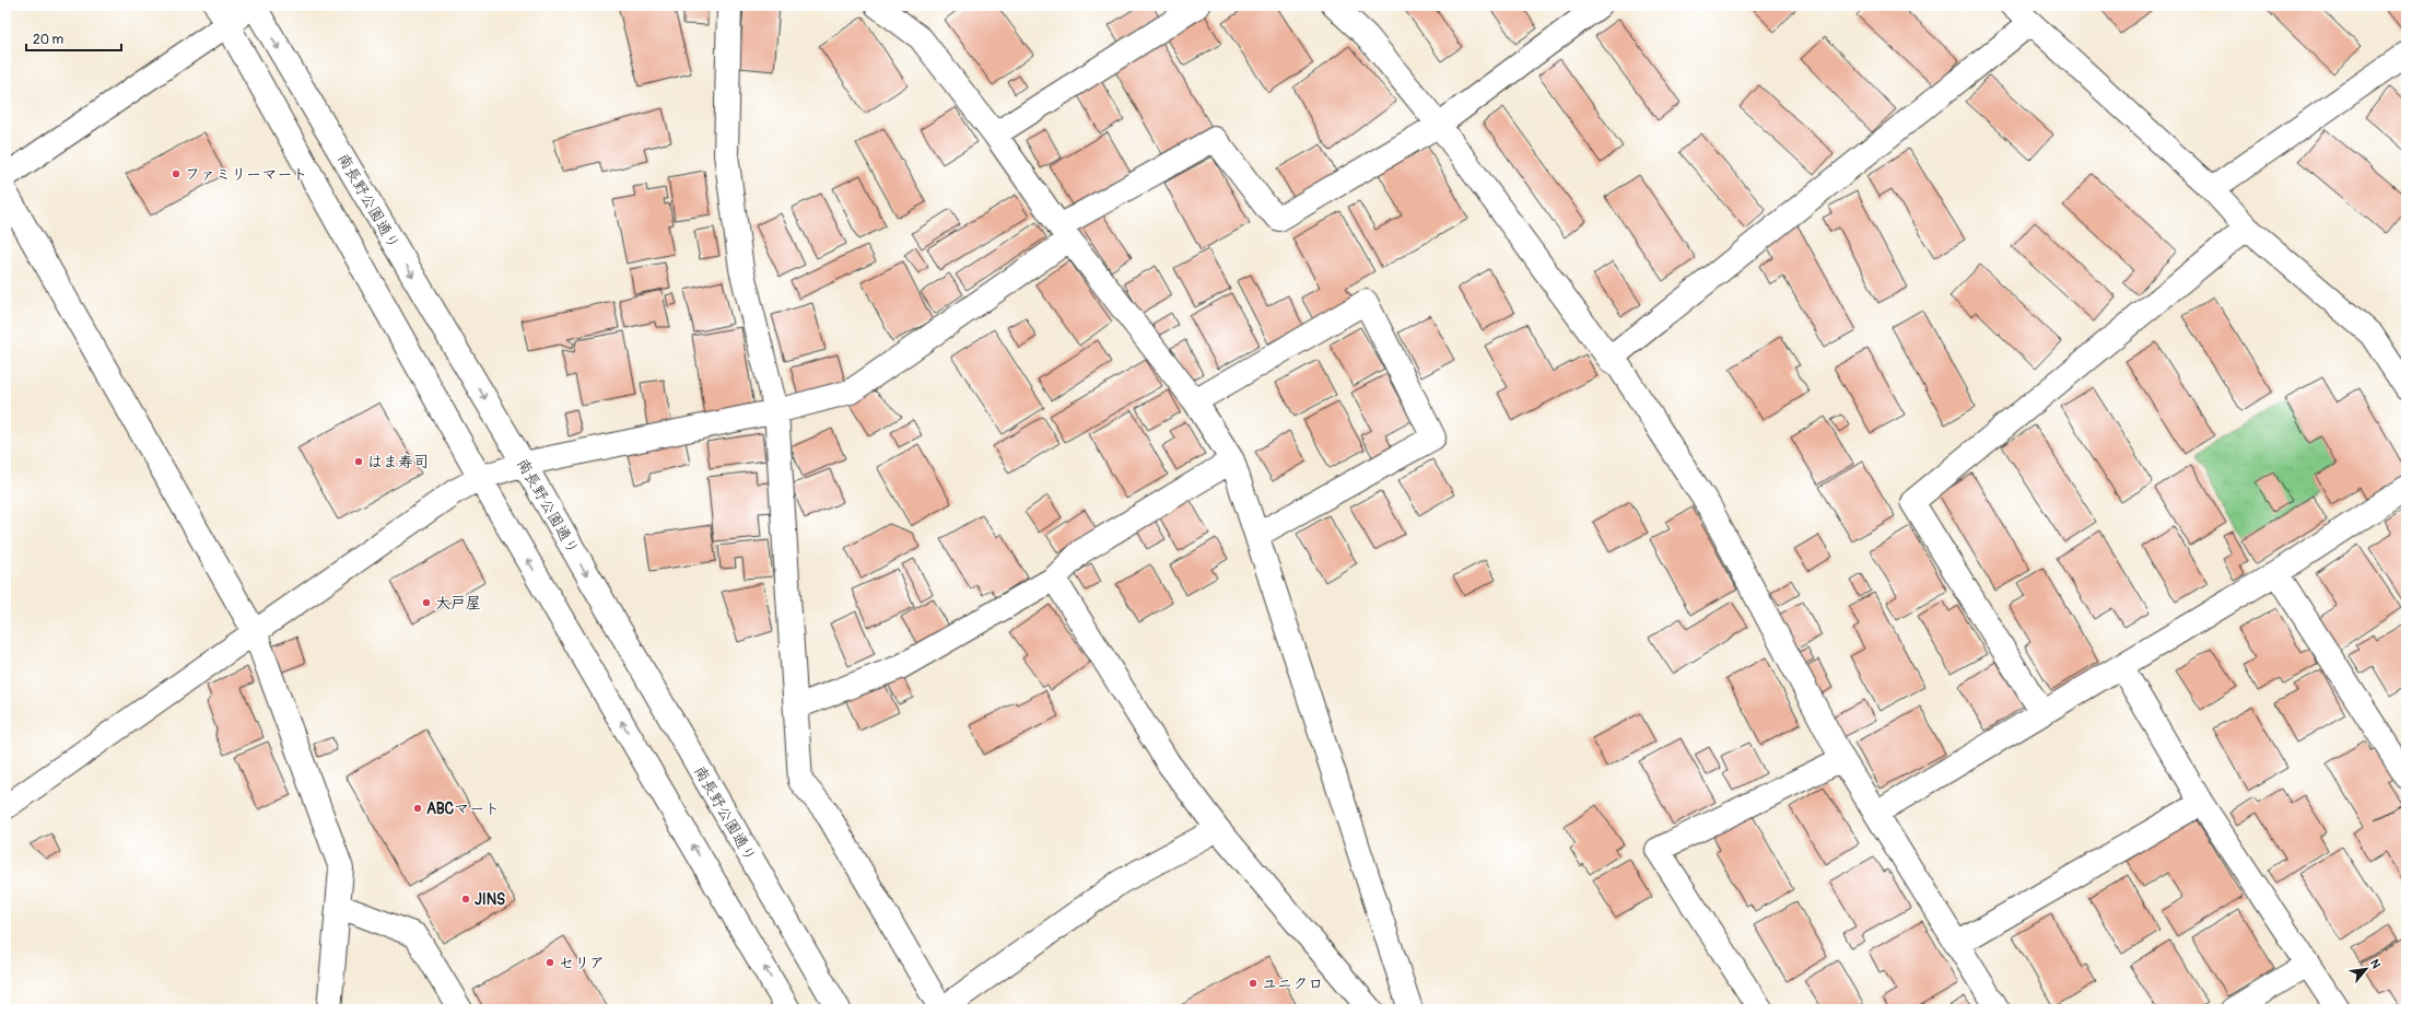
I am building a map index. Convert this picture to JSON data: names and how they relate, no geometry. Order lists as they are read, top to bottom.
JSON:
{
  "streets": {
    "street": ["南長野公園通り"]
  },
  "places": [
    "ファミリーマート",
    "はま寿司",
    "大戸屋",
    "ABCマート",
    "JINS",
    "セリア",
    "ユニクロ"
  ],
  "scale_bar": "20 m",
  "north": "top right"
}
